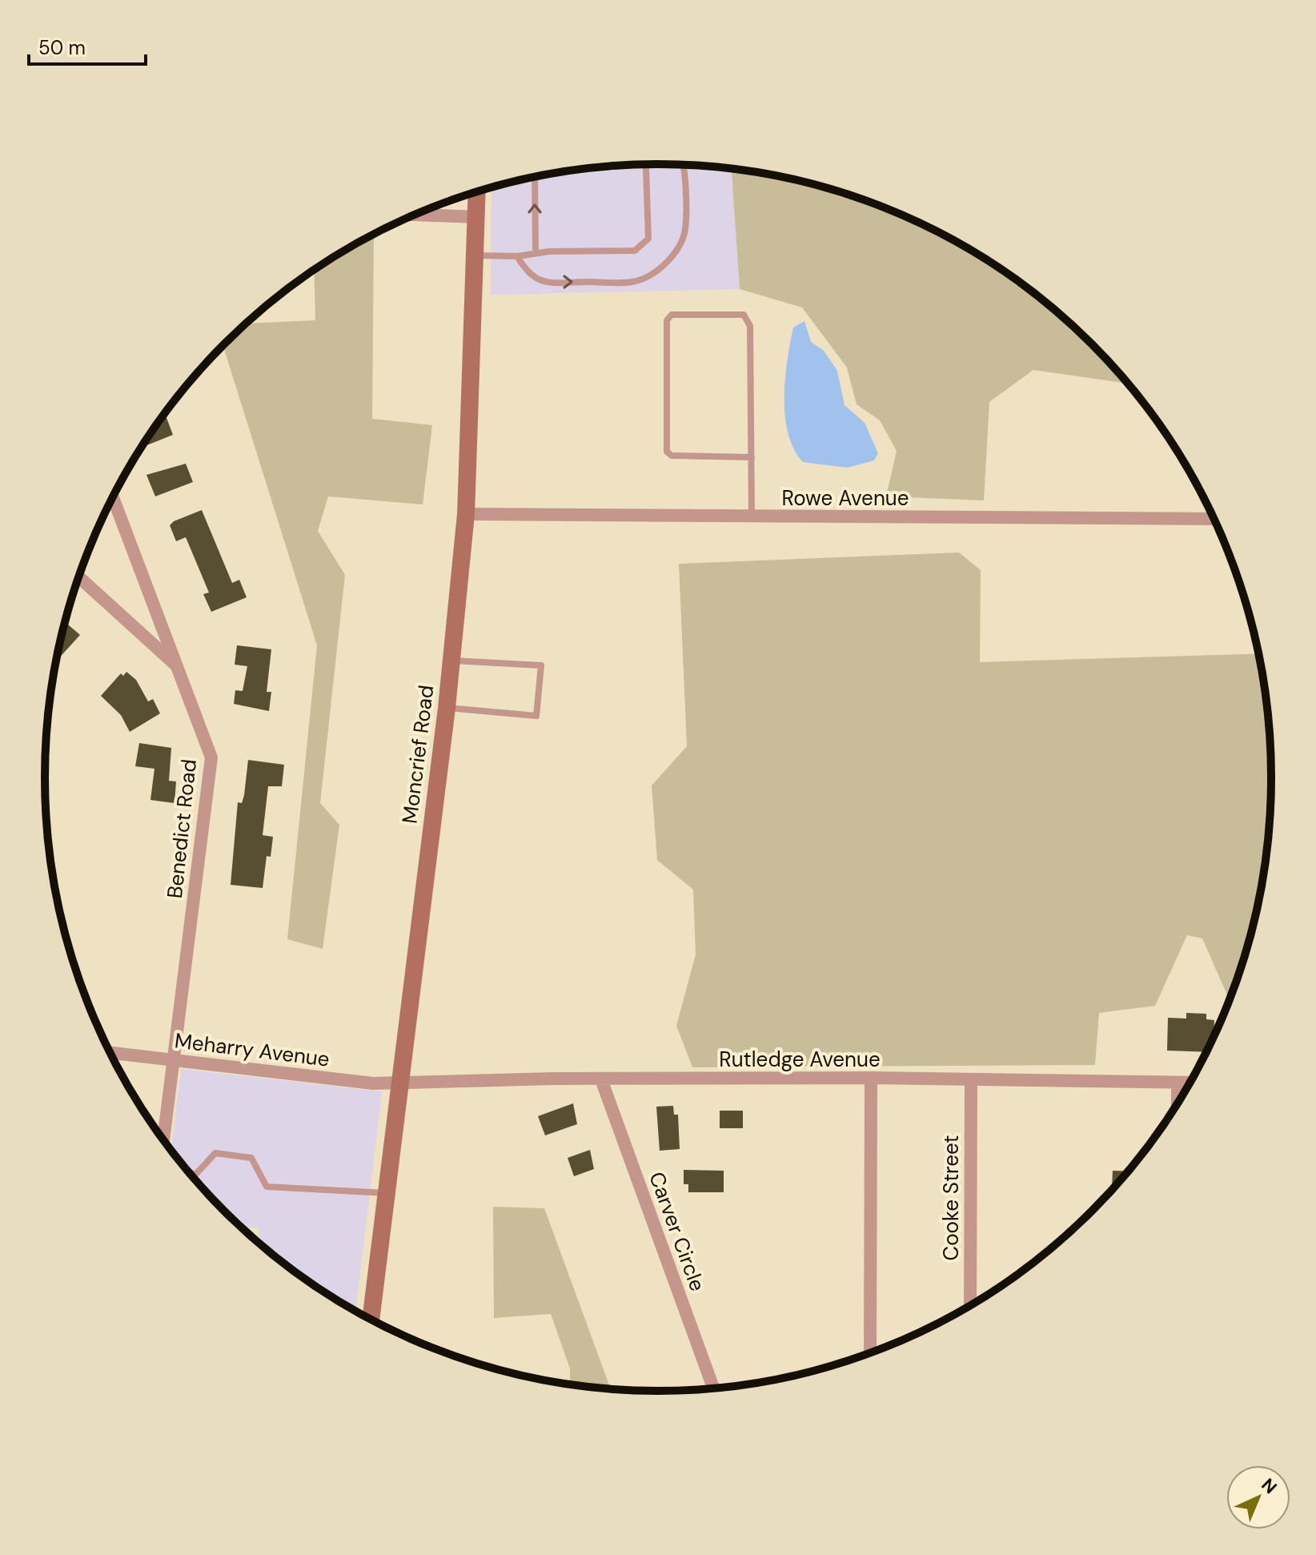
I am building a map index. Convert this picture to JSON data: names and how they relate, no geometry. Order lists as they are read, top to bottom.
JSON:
{
  "streets": {
    "main road": ["Moncrief Road"],
    "street": [
      "Rowe Avenue",
      "Benedict Road",
      "Meharry Avenue",
      "Rutledge Avenue",
      "Cooke Street",
      "Carver Circle"
    ]
  },
  "crossings": [
    ["Rowe Avenue", "Moncrief Road"],
    ["Moncrief Road", "Meharry Avenue"],
    ["Moncrief Road", "Rutledge Avenue"],
    ["Benedict Road", "Meharry Avenue"],
    ["Meharry Avenue", "Rutledge Avenue"],
    ["Rutledge Avenue", "Cooke Street"],
    ["Rutledge Avenue", "Carver Circle"]
  ],
  "scale_bar": "50 m",
  "north": "top right"
}
